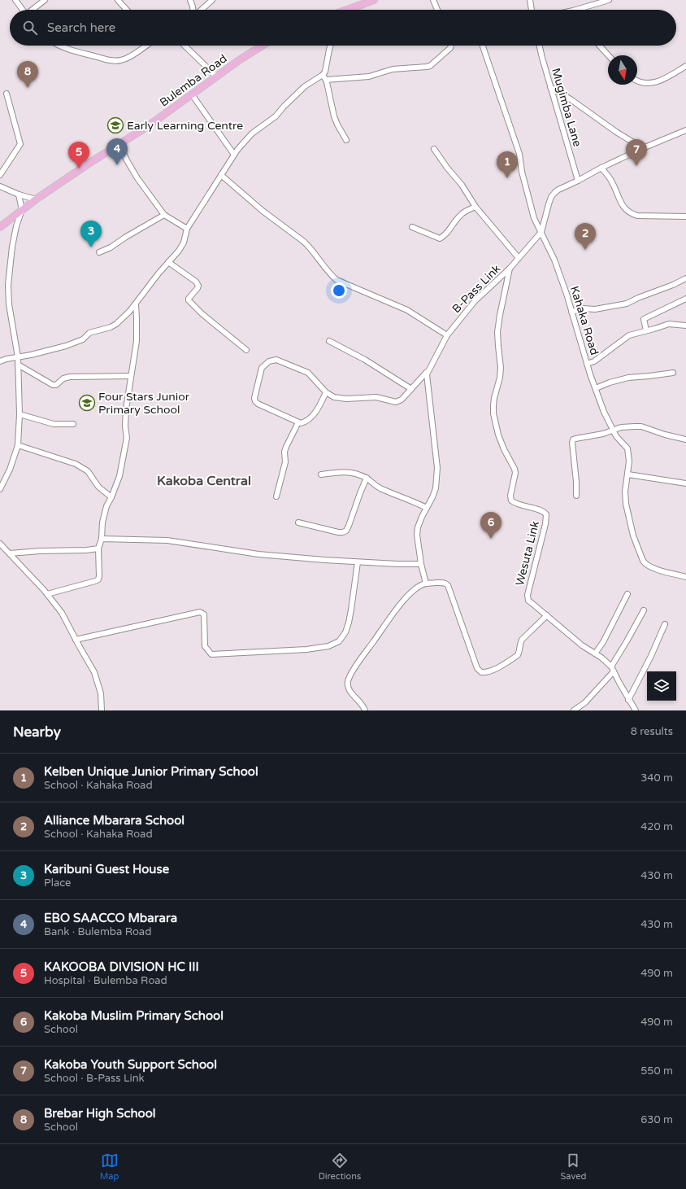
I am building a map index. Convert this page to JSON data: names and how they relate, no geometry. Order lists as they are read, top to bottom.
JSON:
{
  "streets": {
    "main road": ["Bulemba Road"],
    "street": [
      "Mugimba Lane",
      "B-Pass Link",
      "Kahaka Road",
      "Wesuta Link"
    ]
  },
  "crossings": [
    ["Mugimba Lane", "B-Pass Link"],
    ["B-Pass Link", "Kahaka Road"],
    ["B-Pass Link", "Wesuta Link"]
  ],
  "districts": ["Kakoba Central"],
  "places": {
    "school or university": ["Early Learning Centre", "Four Stars Junior Primary School"]
  },
  "north": "bottom",
  "page": {
    "search": "Search here",
    "pins": [
      "8",
      "4",
      "7",
      "5",
      "1",
      "3",
      "2",
      "6"
    ],
    "heading": ["Nearby", "8 results"],
    "list": [
      {
        "mark": "1",
        "name": "Kelben Unique Junior Primary School",
        "note": "School · Kahaka Road",
        "value": "340 m"
      },
      {
        "mark": "2",
        "name": "Alliance Mbarara School",
        "note": "School · Kahaka Road",
        "value": "420 m"
      },
      {
        "mark": "3",
        "name": "Karibuni Guest House",
        "note": "Place",
        "value": "430 m"
      },
      {
        "mark": "4",
        "name": "EBO SAACCO Mbarara",
        "note": "Bank · Bulemba Road",
        "value": "430 m"
      },
      {
        "mark": "5",
        "name": "KAKOOBA DIVISION HC III",
        "note": "Hospital · Bulemba Road",
        "value": "490 m"
      },
      {
        "mark": "6",
        "name": "Kakoba Muslim Primary School",
        "note": "School",
        "value": "490 m"
      },
      {
        "mark": "7",
        "name": "Kakoba Youth Support School",
        "note": "School · B-Pass Link",
        "value": "550 m"
      },
      {
        "mark": "8",
        "name": "Brebar High School",
        "note": "School",
        "value": "630 m"
      }
    ],
    "nav": ["Map", "Directions", "Saved"]
  }
}
